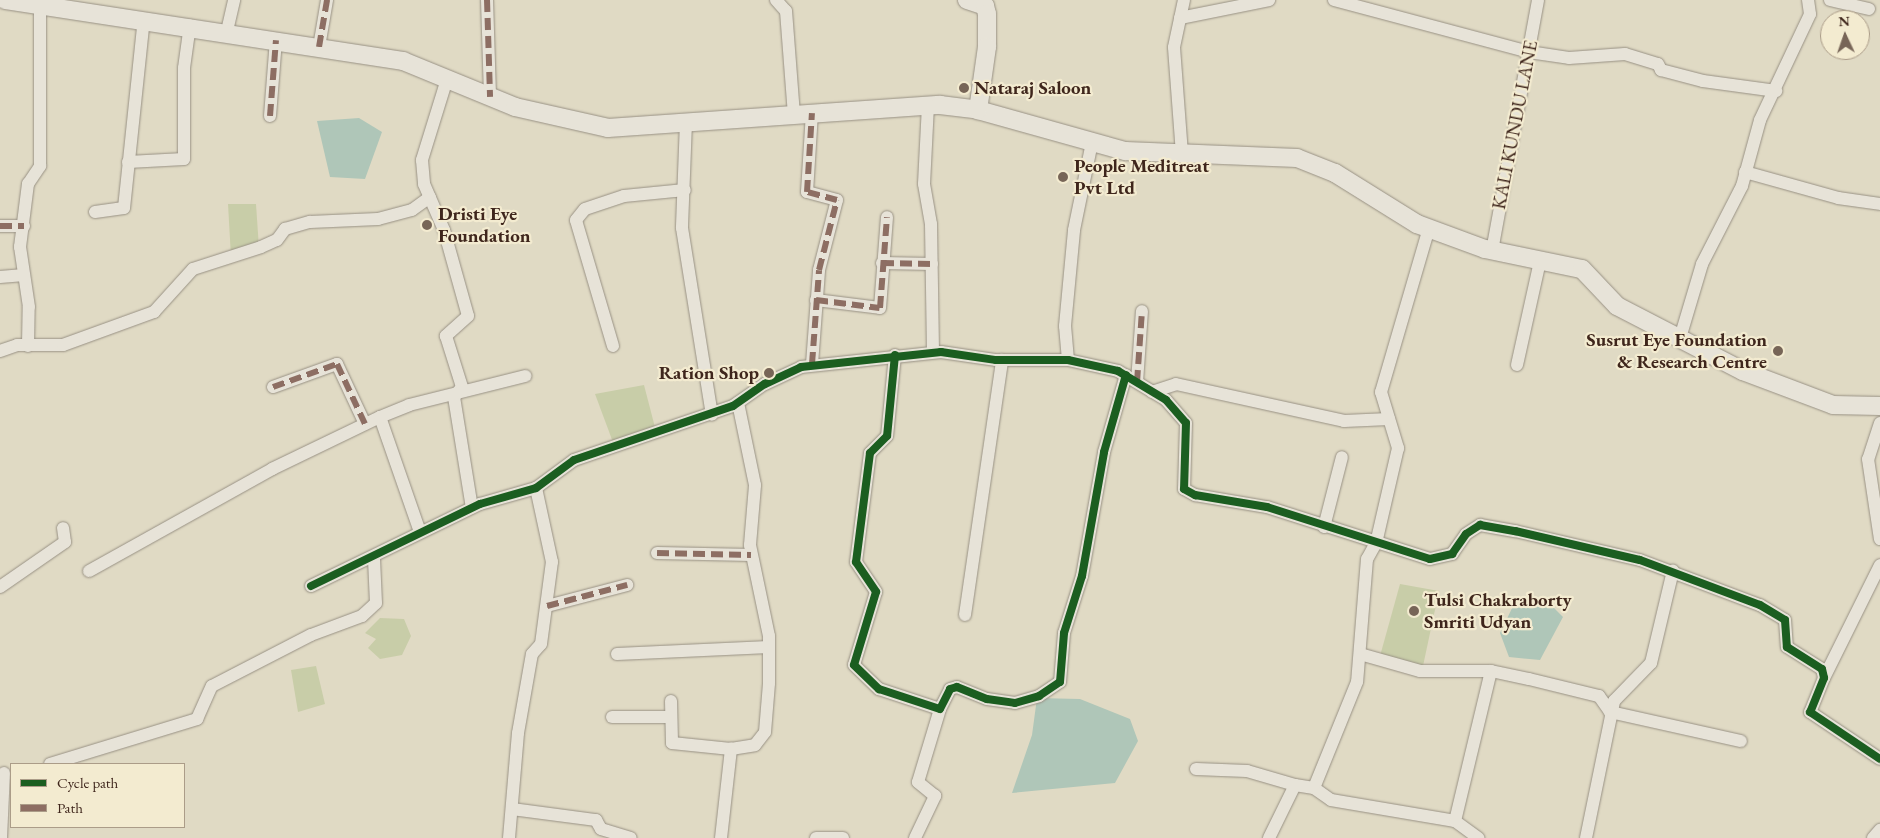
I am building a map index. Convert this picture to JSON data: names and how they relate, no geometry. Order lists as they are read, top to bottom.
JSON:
{
  "streets": {
    "street": ["KALI KUNDU LANE"]
  },
  "places": [
    "Nataraj Saloon",
    "People Meditreat Pvt Ltd",
    "Dristi Eye Foundation",
    "Susrut Eye Foundation & Research Centre",
    "Ration Shop",
    "Tulsi Chakraborty Smriti Udyan"
  ],
  "legend": ["Cycle path", "Path"],
  "north": "top"
}
